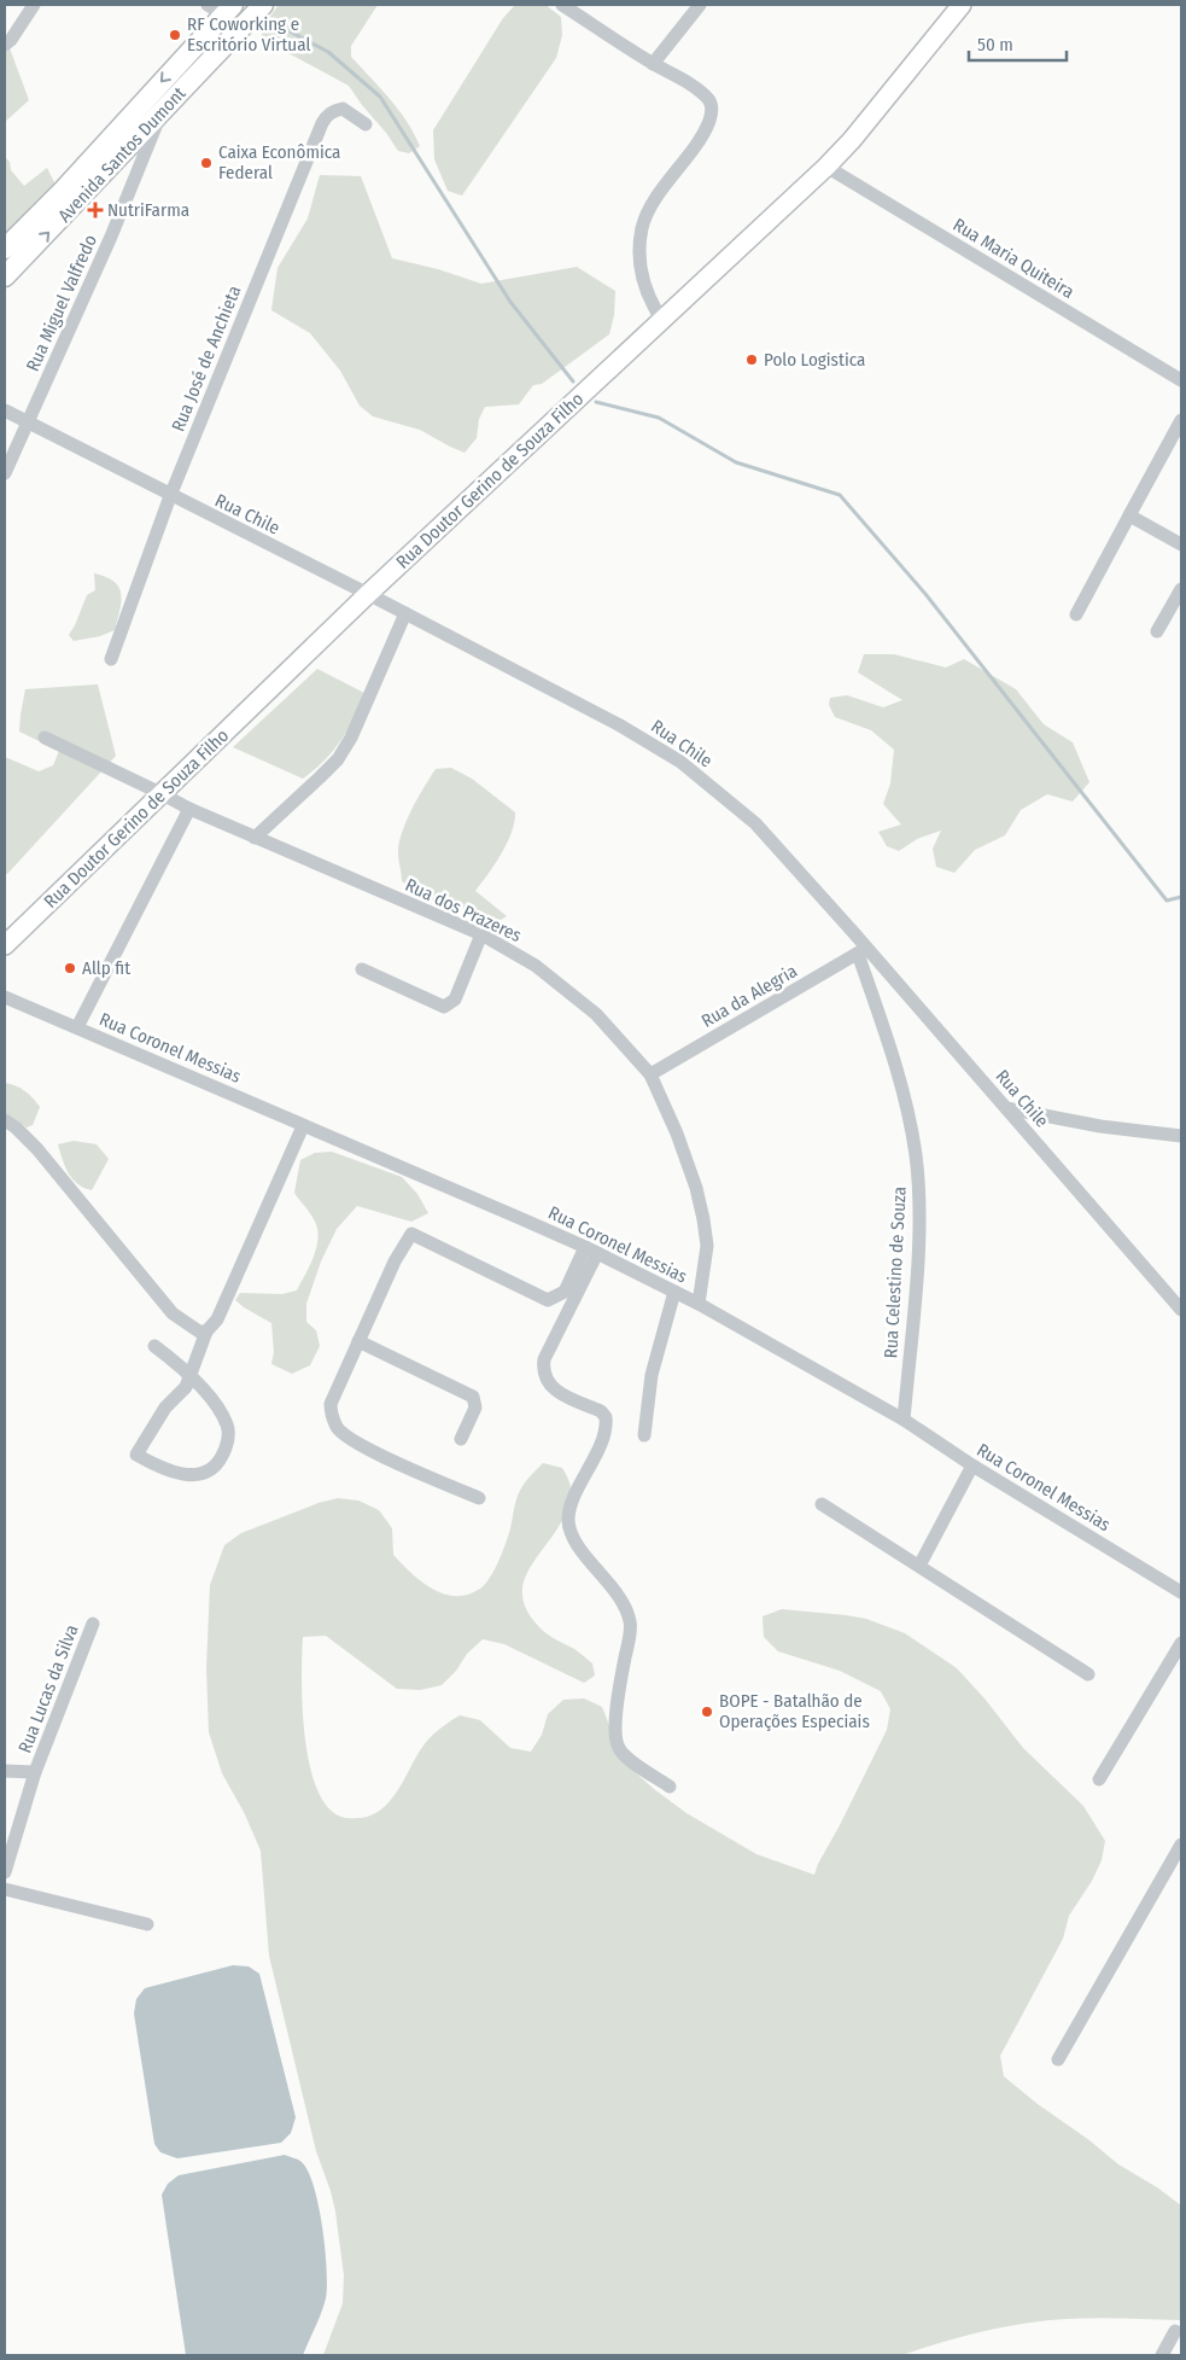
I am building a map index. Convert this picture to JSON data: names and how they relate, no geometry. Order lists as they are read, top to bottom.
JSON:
{
  "streets": {
    "highway": ["Avenida Santos Dumont"],
    "main road": ["Rua Doutor Gerino de Souza Filho"],
    "street": [
      "Rua Maria Quiteira",
      "Rua Miguel Valfredo",
      "Rua José de Anchieta",
      "Rua Chile",
      "Rua dos Prazeres",
      "Rua da Alegria",
      "Rua Coronel Messias",
      "Rua Celestino de Souza",
      "Rua Lucas da Silva"
    ]
  },
  "crossings": [
    ["Avenida Santos Dumont", "Rua Miguel Valfredo"],
    ["Rua Maria Quiteira", "Rua Doutor Gerino de Souza Filho"],
    ["Rua Miguel Valfredo", "Rua Chile"],
    ["Rua José de Anchieta", "Rua Chile"],
    ["Rua Doutor Gerino de Souza Filho", "Rua Chile"],
    ["Rua Doutor Gerino de Souza Filho", "Rua dos Prazeres"],
    ["Rua Chile", "Rua da Alegria"],
    ["Rua Chile", "Rua Celestino de Souza"],
    ["Rua dos Prazeres", "Rua da Alegria"],
    ["Rua dos Prazeres", "Rua Coronel Messias"],
    ["Rua da Alegria", "Rua Celestino de Souza"],
    ["Rua Coronel Messias", "Rua Celestino de Souza"]
  ],
  "places": {
    "other": [
      "RF Coworking e Escritório Virtual",
      "Caixa Econômica Federal",
      "Polo Logistica",
      "Allp fit",
      "BOPE - Batalhão de Operações Especiais"
    ],
    "health": ["NutriFarma"]
  },
  "scale_bar": "50 m"
}
